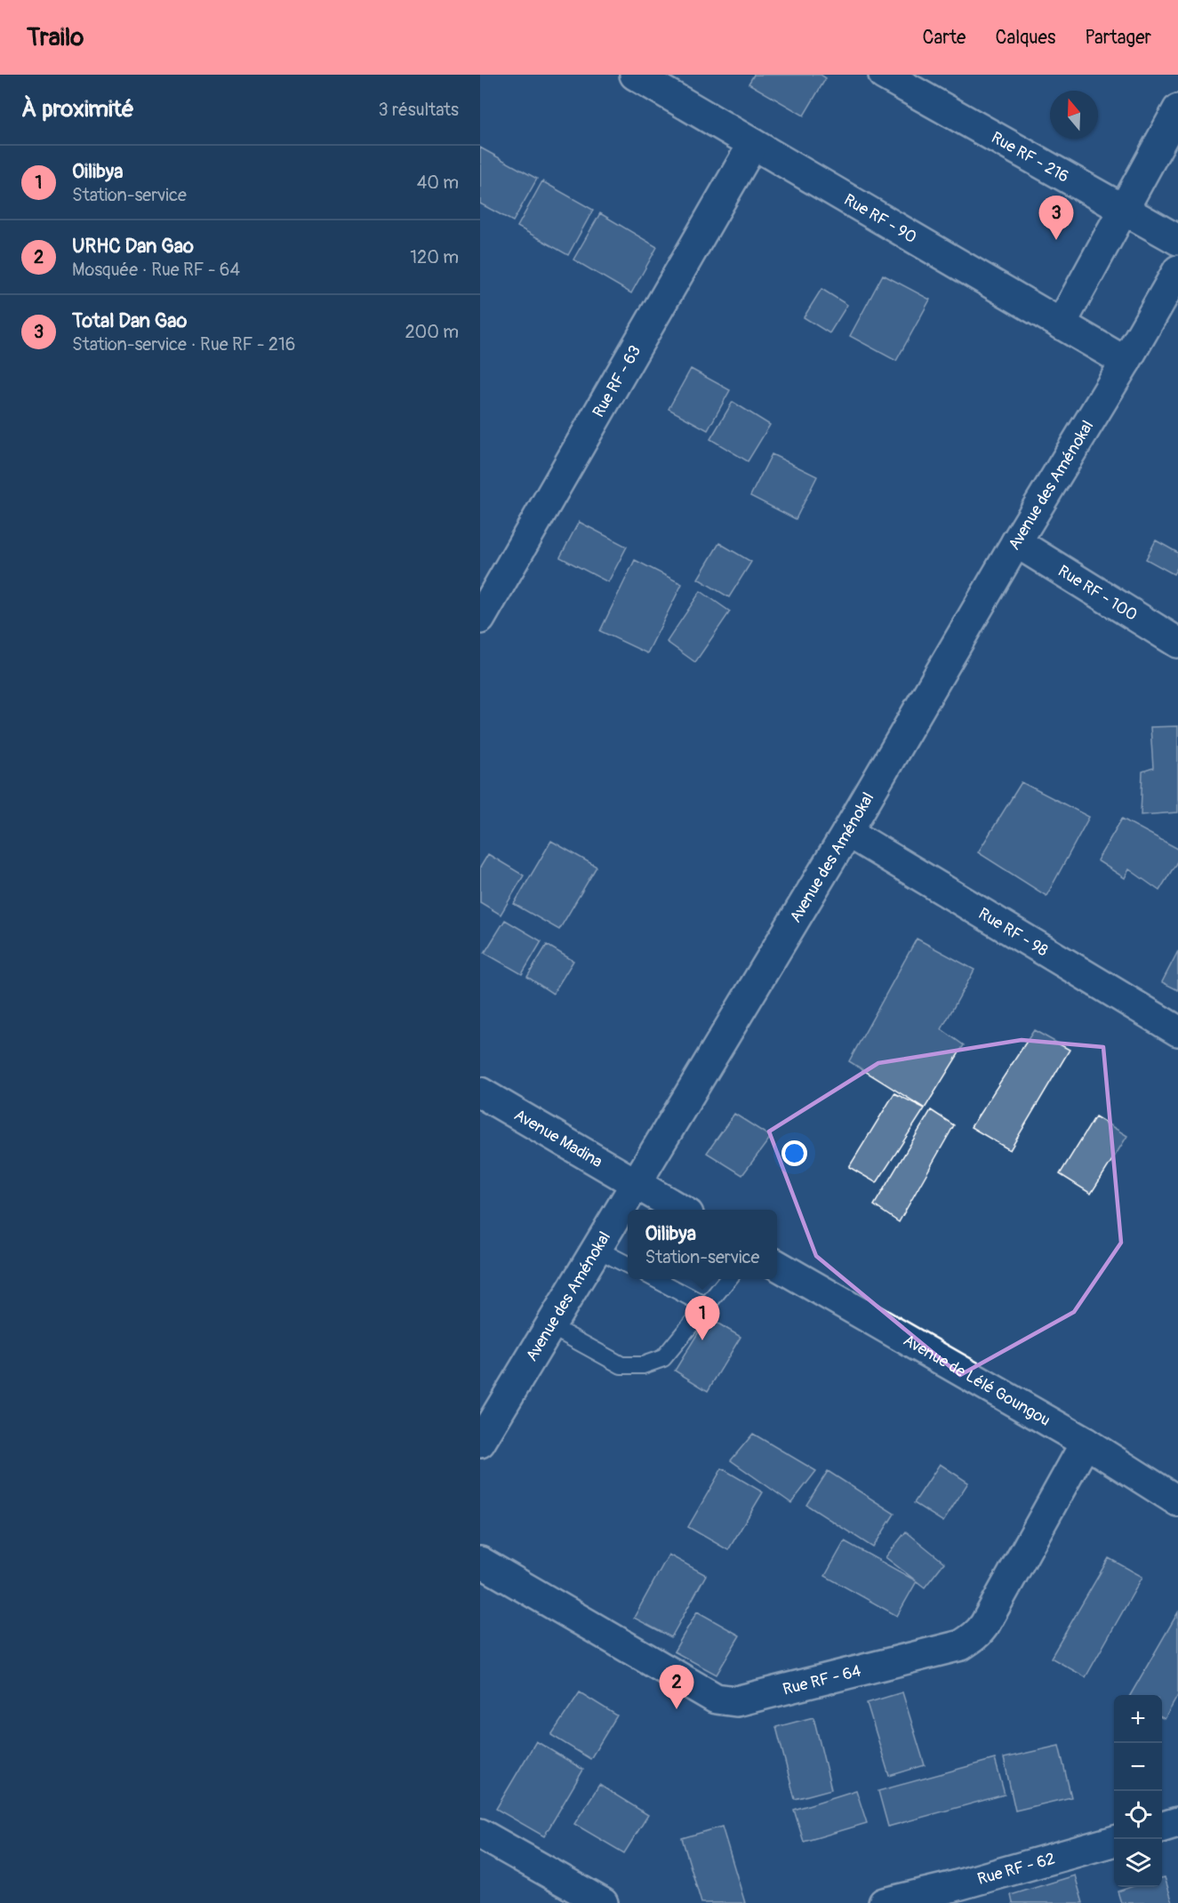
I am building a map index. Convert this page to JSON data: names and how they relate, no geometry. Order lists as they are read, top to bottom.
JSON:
{
  "streets": {
    "street": [
      "Rue RF - 216",
      "Rue RF - 90",
      "Rue RF - 63",
      "Avenue des Aménokal",
      "Rue RF - 100",
      "Rue RF - 98",
      "Avenue Madina",
      "Avenue de Lélé Goungou",
      "Rue RF - 64",
      "Rue RF - 62"
    ]
  },
  "crossings": [
    ["Rue RF - 90", "Rue RF - 63"],
    ["Rue RF - 90", "Avenue des Aménokal"],
    ["Avenue des Aménokal", "Rue RF - 100"],
    ["Avenue des Aménokal", "Rue RF - 98"],
    ["Avenue des Aménokal", "Avenue Madina"],
    ["Avenue de Lélé Goungou", "Rue RF - 64"]
  ],
  "north": "top",
  "page": {
    "header": "Trailo",
    "nav": ["Carte", "Calques", "Partager"],
    "heading": ["À proximité", "3 résultats"],
    "list": [
      {
        "mark": "1",
        "name": "Oilibya",
        "note": "Station-service",
        "value": "40 m"
      },
      {
        "mark": "2",
        "name": "URHC Dan Gao",
        "note": "Mosquée · Rue RF - 64",
        "value": "120 m"
      },
      {
        "mark": "3",
        "name": "Total Dan Gao",
        "note": "Station-service · Rue RF - 216",
        "value": "200 m"
      }
    ],
    "pins": ["3", "1", "2"],
    "popup": ["Oilibya", "Station-service"],
    "map_buttons": ["+", "−"]
  }
}
